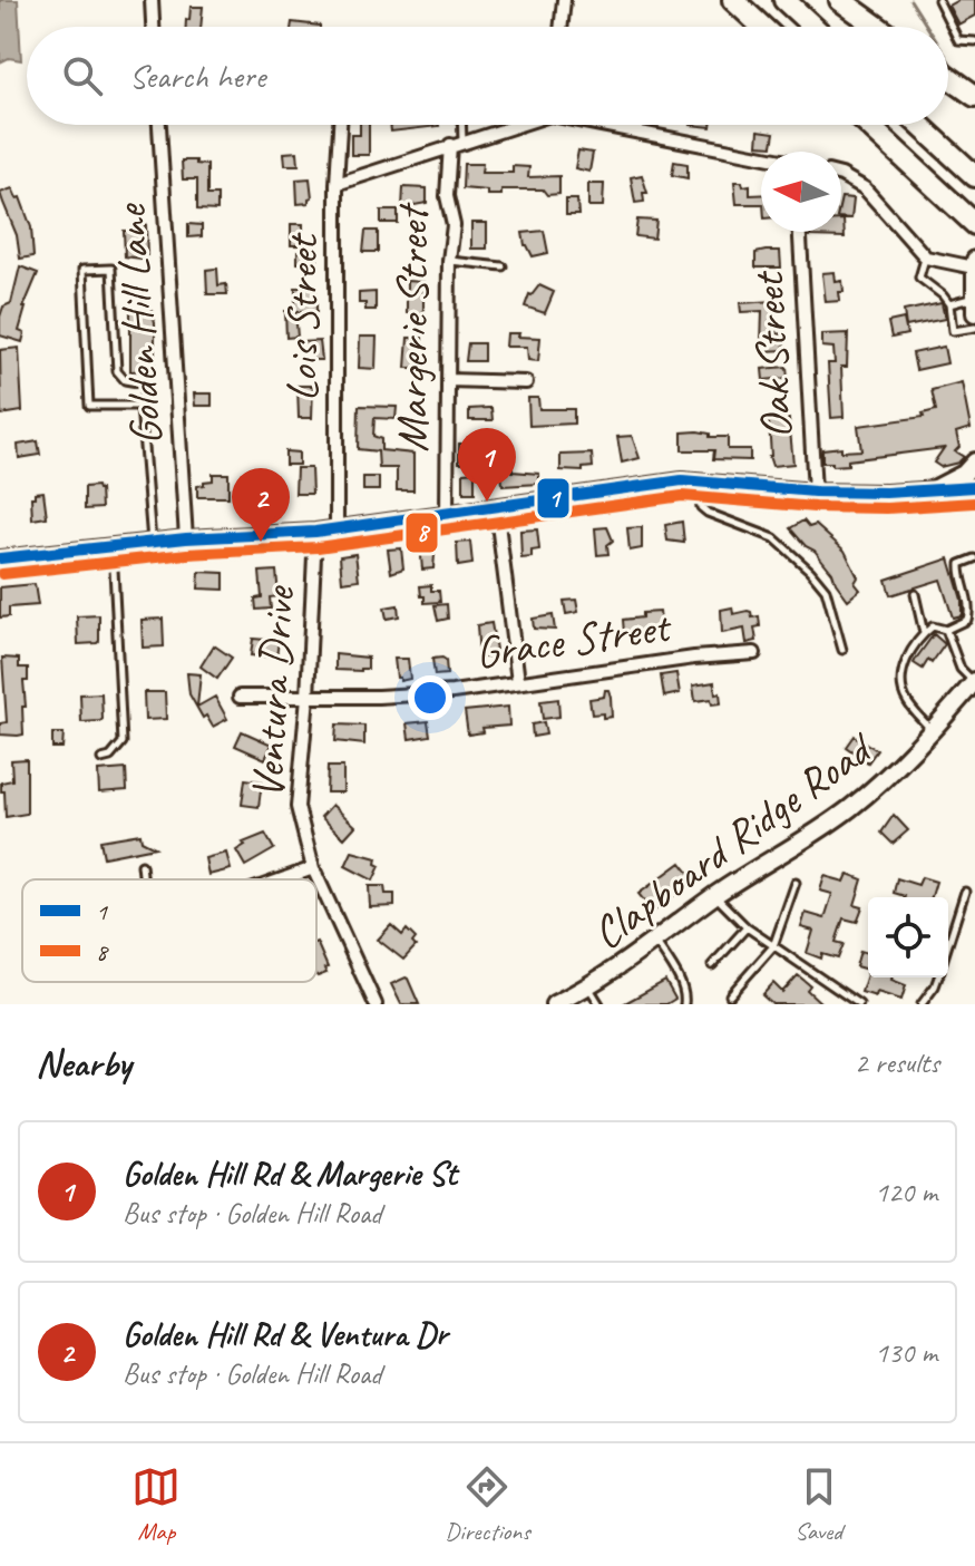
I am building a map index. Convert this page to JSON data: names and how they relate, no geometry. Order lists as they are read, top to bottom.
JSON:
{
  "streets": {
    "main road": ["Clapboard Ridge Road"],
    "street": [
      "Lois Street",
      "Golden Hill Lane",
      "Margerie Street",
      "Oak Street",
      "Grace Street",
      "Ventura Drive"
    ]
  },
  "crossings": [
    ["Grace Street", "Ventura Drive"]
  ],
  "lines": ["transit line 1", "transit line 8"],
  "legend": ["1", "8"],
  "north": "left",
  "page": {
    "search": "Search here",
    "pins": ["1", "2"],
    "heading": ["Nearby", "2 results"],
    "list": [
      {
        "mark": "1",
        "name": "Golden Hill Rd & Margerie St",
        "note": "Bus stop · Golden Hill Road",
        "value": "120 m"
      },
      {
        "mark": "2",
        "name": "Golden Hill Rd & Ventura Dr",
        "note": "Bus stop · Golden Hill Road",
        "value": "130 m"
      }
    ],
    "nav": ["Map", "Directions", "Saved"]
  }
}
